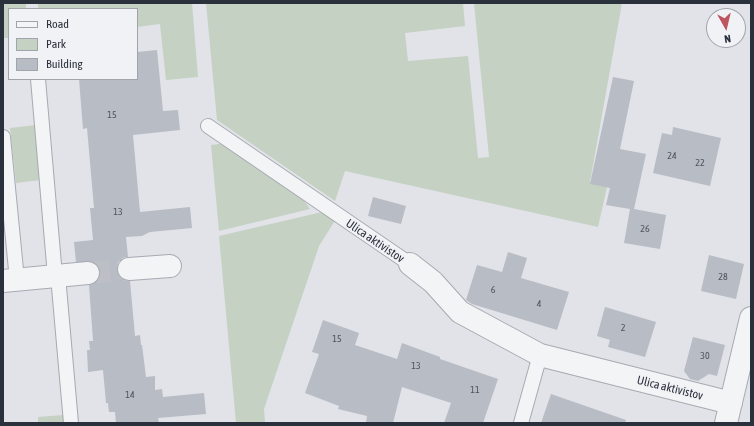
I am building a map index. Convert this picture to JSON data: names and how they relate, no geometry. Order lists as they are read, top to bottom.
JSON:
{
  "streets": {
    "street": ["Ulica aktivistov"]
  },
  "house_numbers": [
    "15",
    "24",
    "22",
    "13",
    "26",
    "28",
    "6",
    "4",
    "2",
    "15",
    "30",
    "13",
    "11",
    "14"
  ],
  "legend": ["Road", "Park", "Building"],
  "north": "bottom"
}
